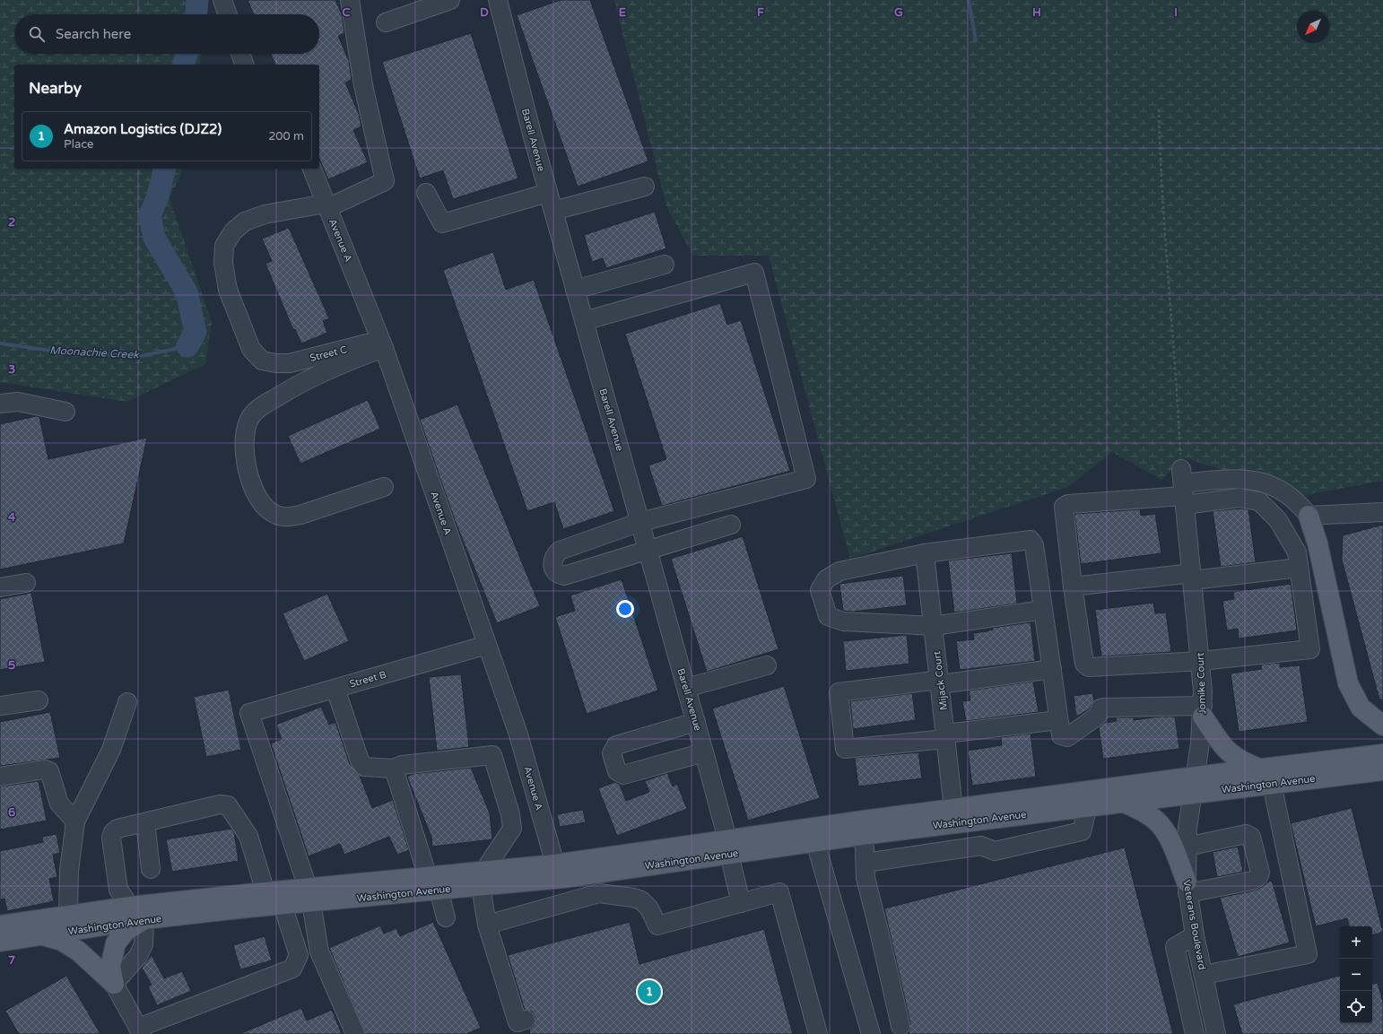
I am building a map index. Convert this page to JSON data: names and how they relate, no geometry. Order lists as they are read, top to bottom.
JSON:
{
  "streets": {
    "main road": ["Washington Avenue"],
    "street": [
      "Barell Avenue",
      "Avenue A",
      "Street C",
      "Street B",
      "Mijack Court",
      "Jomike Court",
      "Veterans Boulevard"
    ]
  },
  "crossings": [
    ["Barell Avenue", "Washington Avenue"],
    ["Avenue A", "Street C"],
    ["Avenue A", "Street B"],
    ["Avenue A", "Washington Avenue"],
    ["Street B", "Washington Avenue"],
    ["Mijack Court", "Washington Avenue"],
    ["Jomike Court", "Washington Avenue"],
    ["Jomike Court", "Veterans Boulevard"],
    ["Washington Avenue", "Veterans Boulevard"]
  ],
  "water": ["Moonachie Creek"],
  "north": "bottom left",
  "page": {
    "search": "Search here",
    "heading": "Nearby",
    "list": [
      {
        "mark": "1",
        "name": "Amazon Logistics (DJZ2)",
        "note": "Place",
        "value": "200 m"
      }
    ],
    "map_buttons": ["+", "−"],
    "pins": "1"
  },
  "grid": {
    "columns": [
      "C",
      "D",
      "E",
      "F",
      "G",
      "H",
      "I"
    ],
    "rows": [
      "2",
      "3",
      "4",
      "5",
      "6",
      "7"
    ]
  }
}
